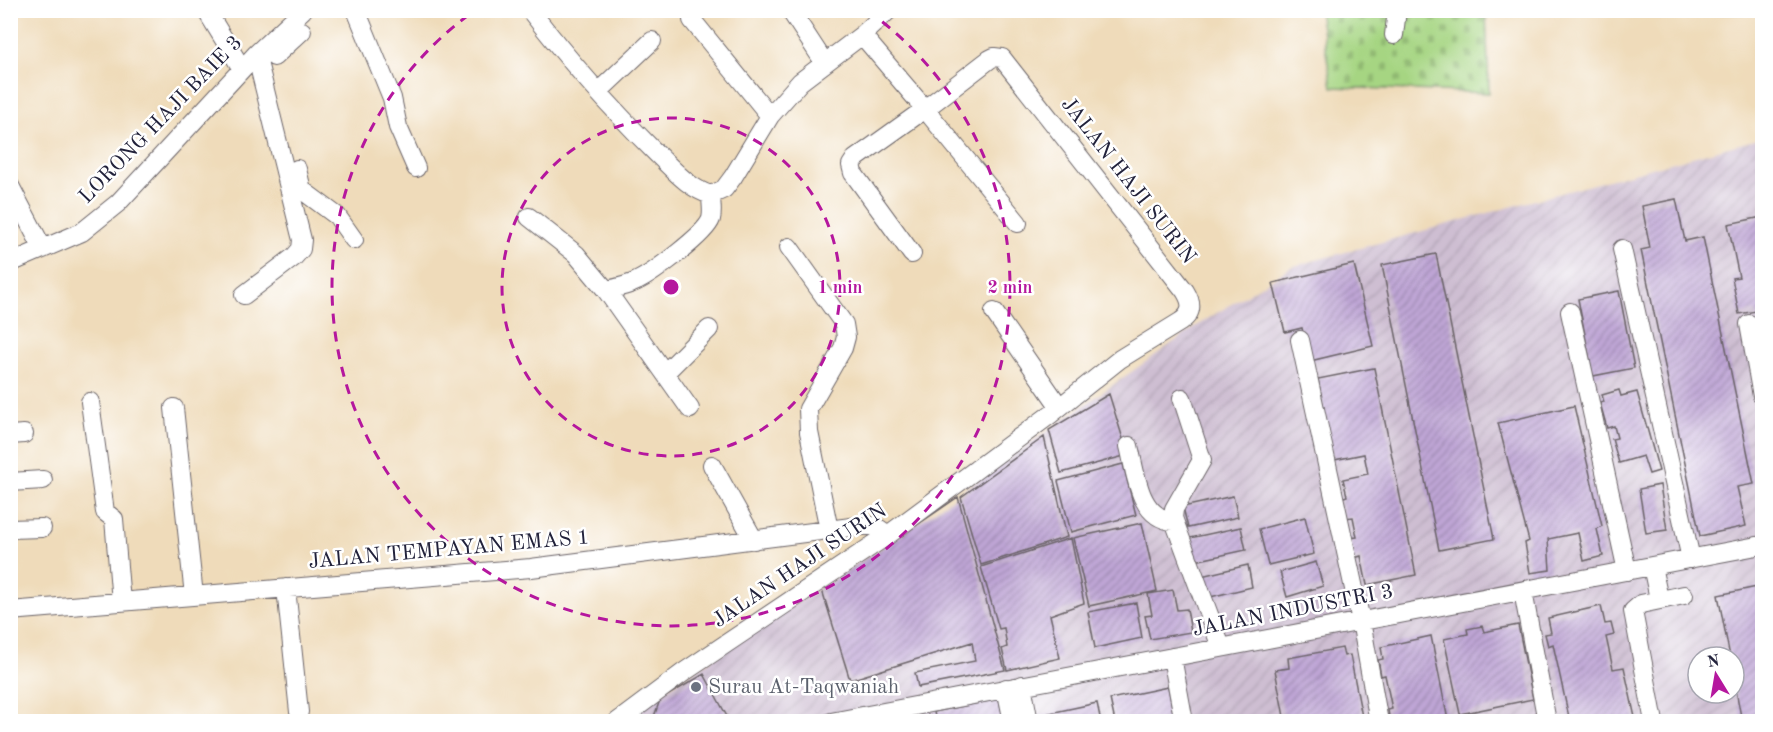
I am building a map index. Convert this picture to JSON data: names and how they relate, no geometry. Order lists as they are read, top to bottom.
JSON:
{
  "streets": {
    "street": [
      "LORONG HAJI BAIE 3",
      "JALAN HAJI SURIN",
      "JALAN TEMPAYAN EMAS 1",
      "JALAN INDUSTRI 3"
    ]
  },
  "crossings": [
    ["JALAN HAJI SURIN", "JALAN TEMPAYAN EMAS 1"]
  ],
  "places": ["Surau At-Taqwaniah"],
  "north": "top",
  "rings": ["1 min", "2 min"]
}
